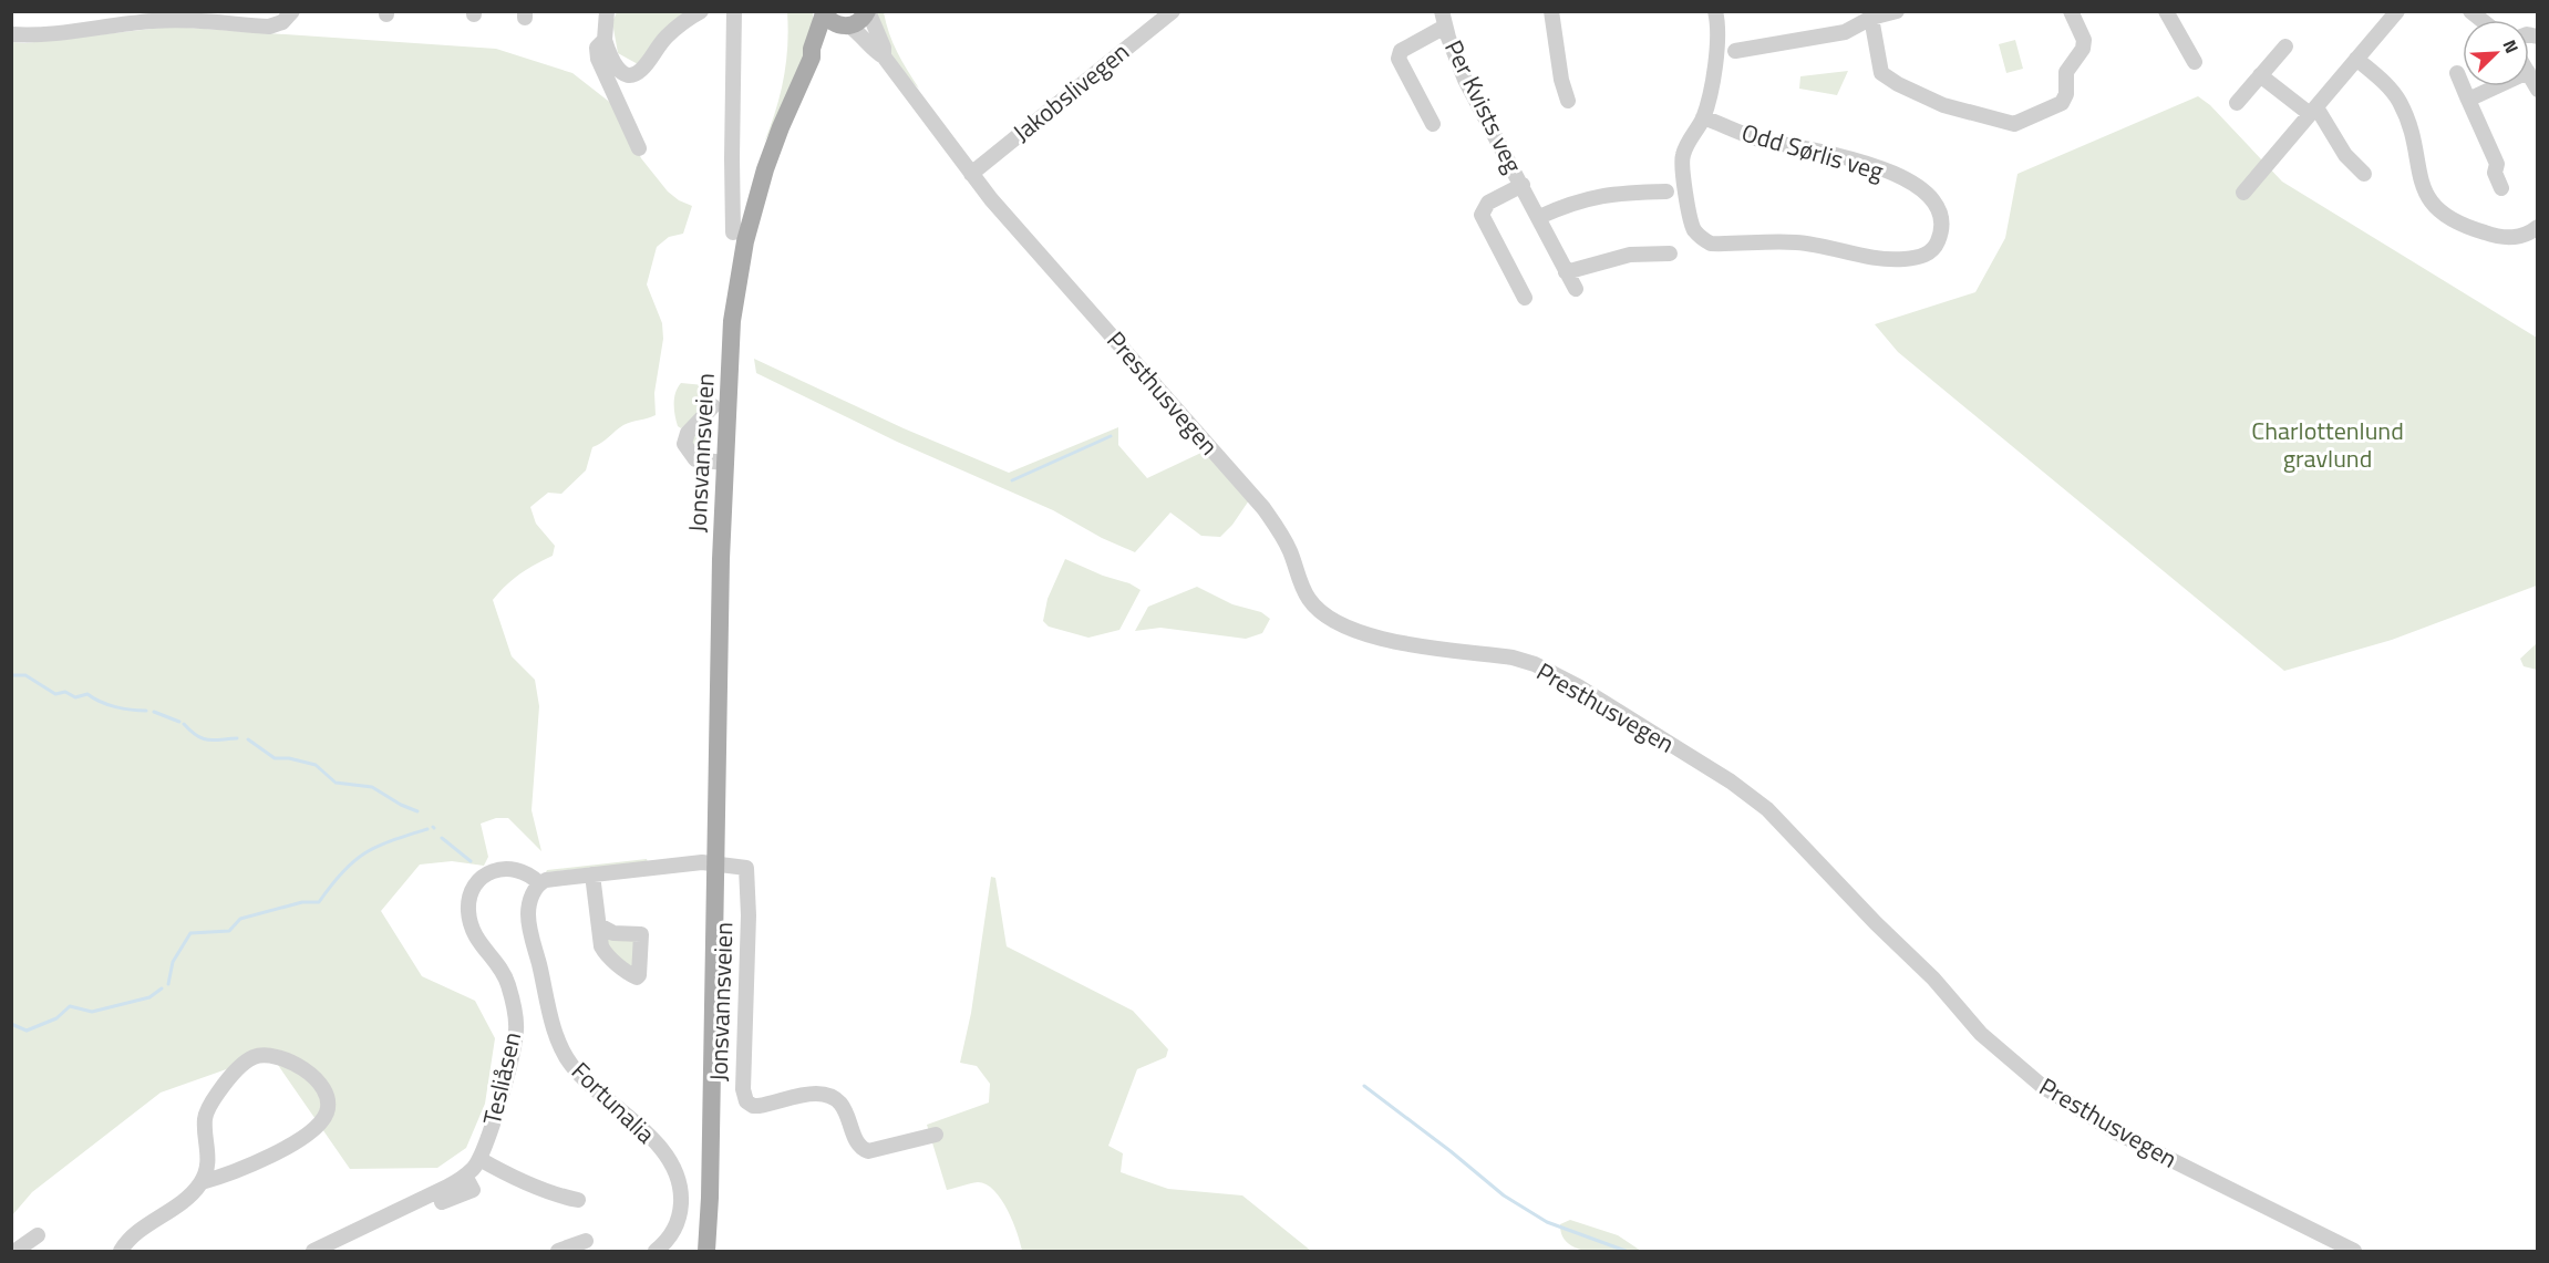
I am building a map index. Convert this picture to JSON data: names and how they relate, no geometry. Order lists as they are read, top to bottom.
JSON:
{
  "streets": {
    "main road": ["Jonsvannsveien"],
    "street": [
      "Jakobslivegen",
      "Per Kvists veg",
      "Odd Sørlis veg",
      "Presthusvegen",
      "Tesliåsen",
      "Fortunalia"
    ]
  },
  "crossings": [
    ["Jakobslivegen", "Presthusvegen"],
    ["Presthusvegen", "Jonsvannsveien"],
    ["Tesliåsen", "Fortunalia"]
  ],
  "parks": ["Charlottenlund gravlund"],
  "north": "top right"
}
